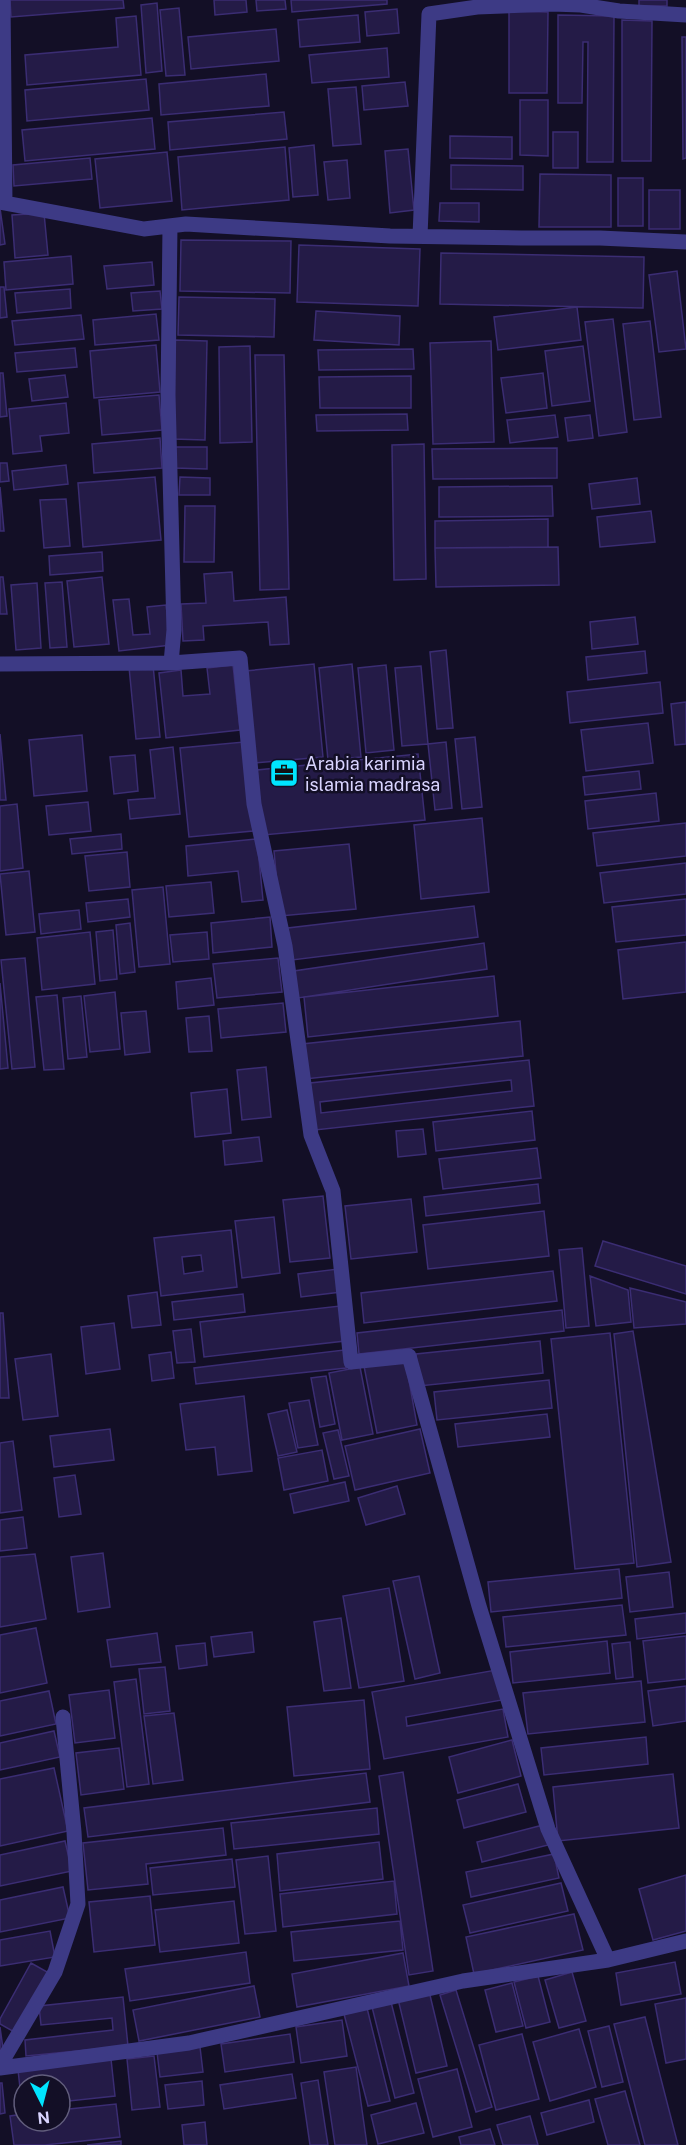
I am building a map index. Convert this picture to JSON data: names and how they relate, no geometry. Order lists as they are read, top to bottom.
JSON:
{
  "places": {
    "office": ["Arabia karimia islamia madrasa"]
  },
  "north": "bottom"
}
